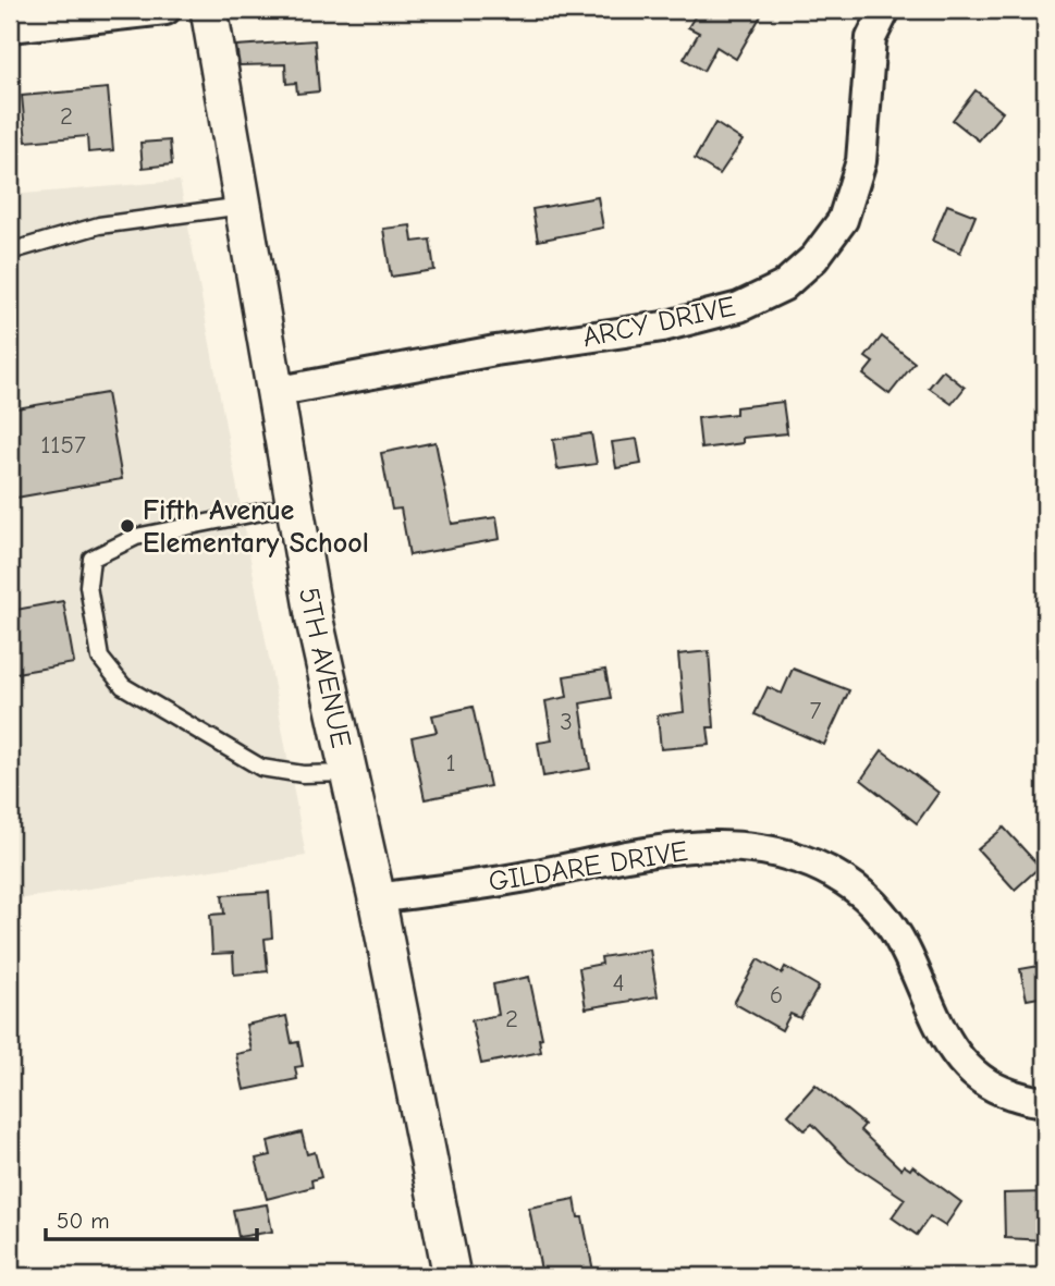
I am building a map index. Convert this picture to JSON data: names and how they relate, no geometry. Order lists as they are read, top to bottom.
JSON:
{
  "streets": {
    "street": ["ARCY DRIVE", "5TH AVENUE", "GILDARE DRIVE"]
  },
  "crossings": [
    ["ARCY DRIVE", "5TH AVENUE"],
    ["5TH AVENUE", "GILDARE DRIVE"]
  ],
  "places": ["Fifth Avenue Elementary School"],
  "house_numbers": [
    "2",
    "1157",
    "7",
    "3",
    "1",
    "4",
    "6",
    "2"
  ],
  "scale_bar": "50 m"
}
